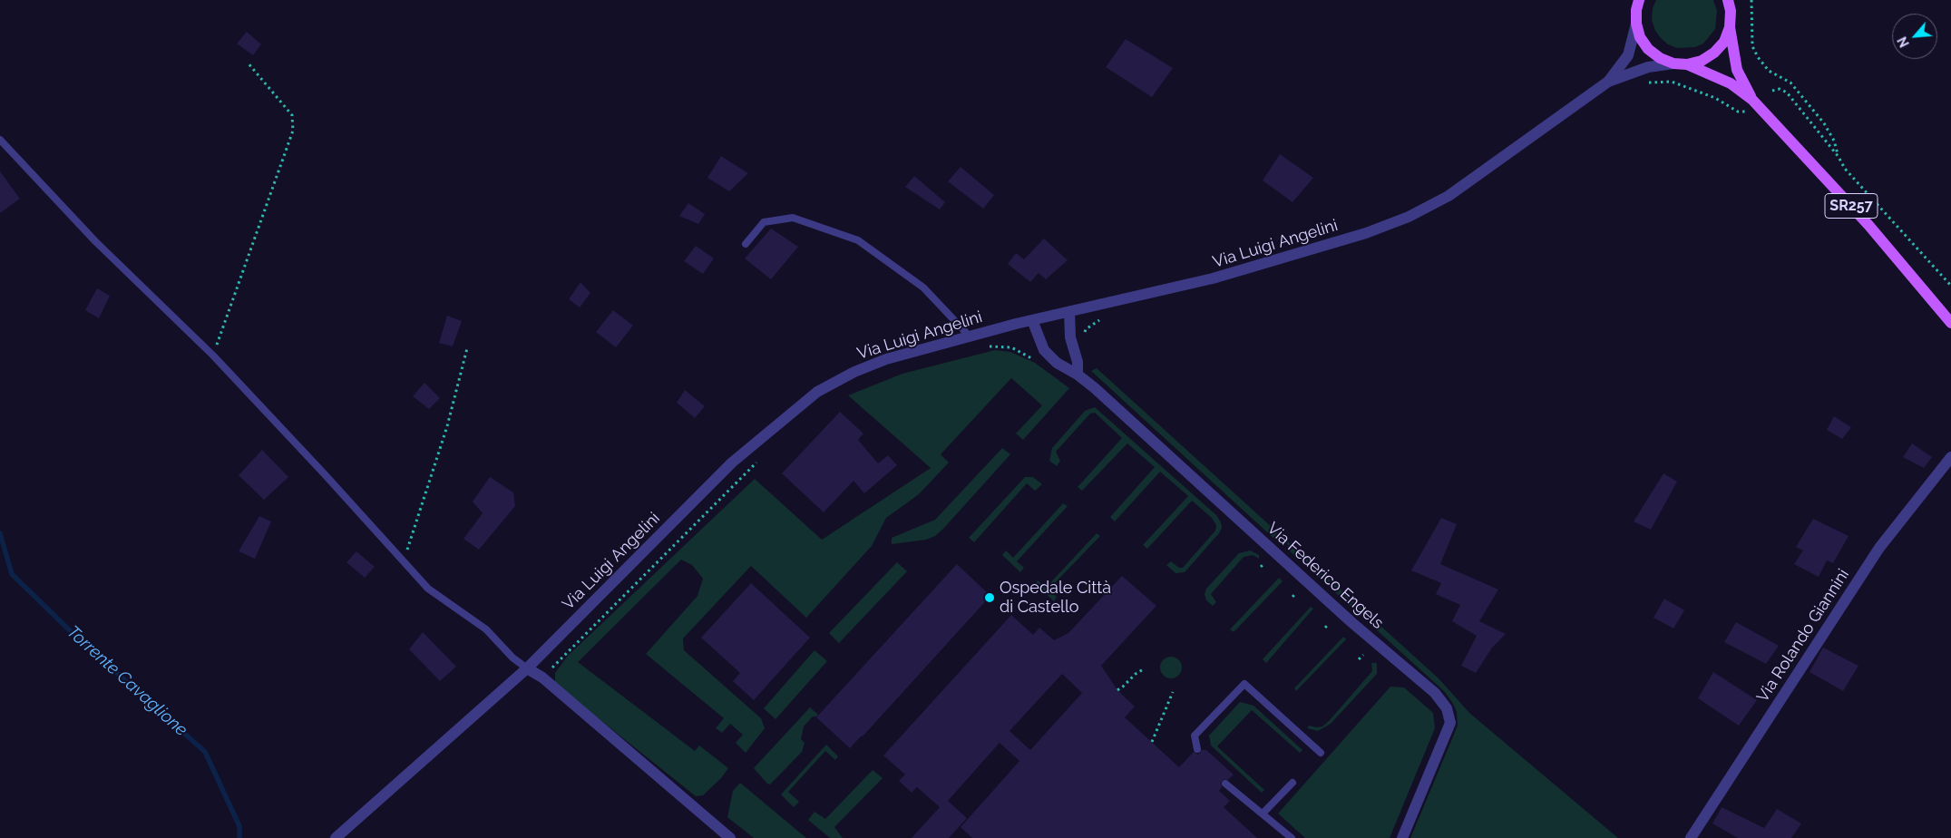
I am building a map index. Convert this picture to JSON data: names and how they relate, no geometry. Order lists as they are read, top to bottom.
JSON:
{
  "streets": {
    "main road": ["SR257"],
    "street": ["Via Luigi Angelini", "Via Federico Engels", "Via Rolando Giannini"]
  },
  "crossings": [
    ["SR257", "Via Luigi Angelini"],
    ["Via Luigi Angelini", "Via Federico Engels"]
  ],
  "water": ["Torrente Cavaglione"],
  "places": ["Ospedale Città di Castello"],
  "north": "bottom left"
}
